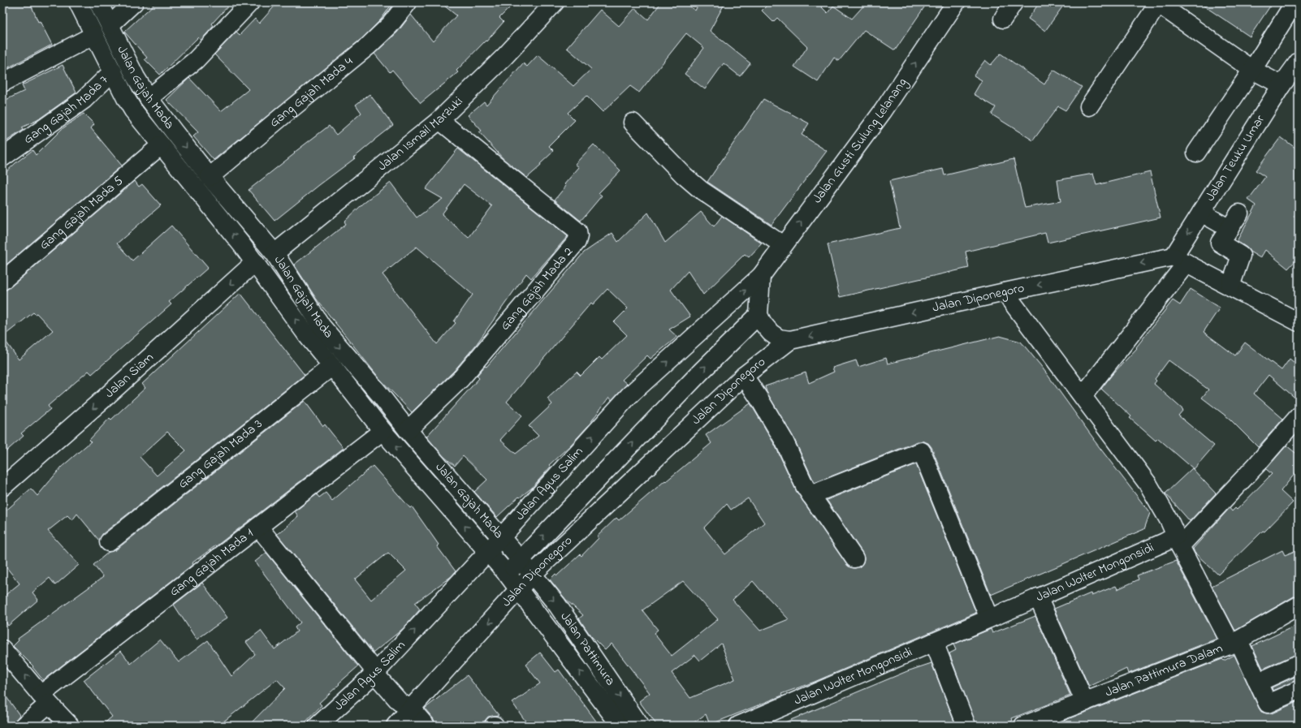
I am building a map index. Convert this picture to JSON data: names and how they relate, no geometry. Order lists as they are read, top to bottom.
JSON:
{
  "streets": {
    "street": [
      "Jalan Gajah Mada",
      "Gang Gajah Mada 4",
      "Gang Gajah Mada 7",
      "Jalan Ismail Marzuki",
      "Jalan Gusti Sulung Lelanang",
      "Jalan Teuku Umar",
      "Gang Gajah Mada 5",
      "Gang Gajah Mada 2",
      "Jalan Diponegoro",
      "Jalan Siam",
      "Gang Gajah Mada 3",
      "Jalan Agus Salim",
      "Gang Gajah Mada 1",
      "Jalan Wolter Mongonsidi",
      "Jalan Pattimura",
      "Jalan Pattimura Dalam"
    ]
  },
  "crossings": [
    ["Jalan Gajah Mada", "Gang Gajah Mada 4"],
    ["Jalan Gajah Mada", "Gang Gajah Mada 7"],
    ["Jalan Gajah Mada", "Jalan Ismail Marzuki"],
    ["Jalan Gajah Mada", "Gang Gajah Mada 5"],
    ["Jalan Gajah Mada", "Gang Gajah Mada 2"],
    ["Jalan Gajah Mada", "Jalan Diponegoro"],
    ["Jalan Gajah Mada", "Jalan Siam"],
    ["Jalan Gajah Mada", "Gang Gajah Mada 3"],
    ["Jalan Gajah Mada", "Jalan Agus Salim"],
    ["Jalan Gajah Mada", "Gang Gajah Mada 1"],
    ["Jalan Gajah Mada", "Jalan Pattimura"],
    ["Jalan Ismail Marzuki", "Gang Gajah Mada 2"],
    ["Jalan Gusti Sulung Lelanang", "Jalan Agus Salim"],
    ["Jalan Teuku Umar", "Jalan Diponegoro"],
    ["Jalan Diponegoro", "Jalan Pattimura"]
  ],
  "one_way": [
    "Jalan Gusti Sulung Lelanang",
    "Jalan Diponegoro",
    "Jalan Siam",
    "Jalan Pattimura"
  ]
}
